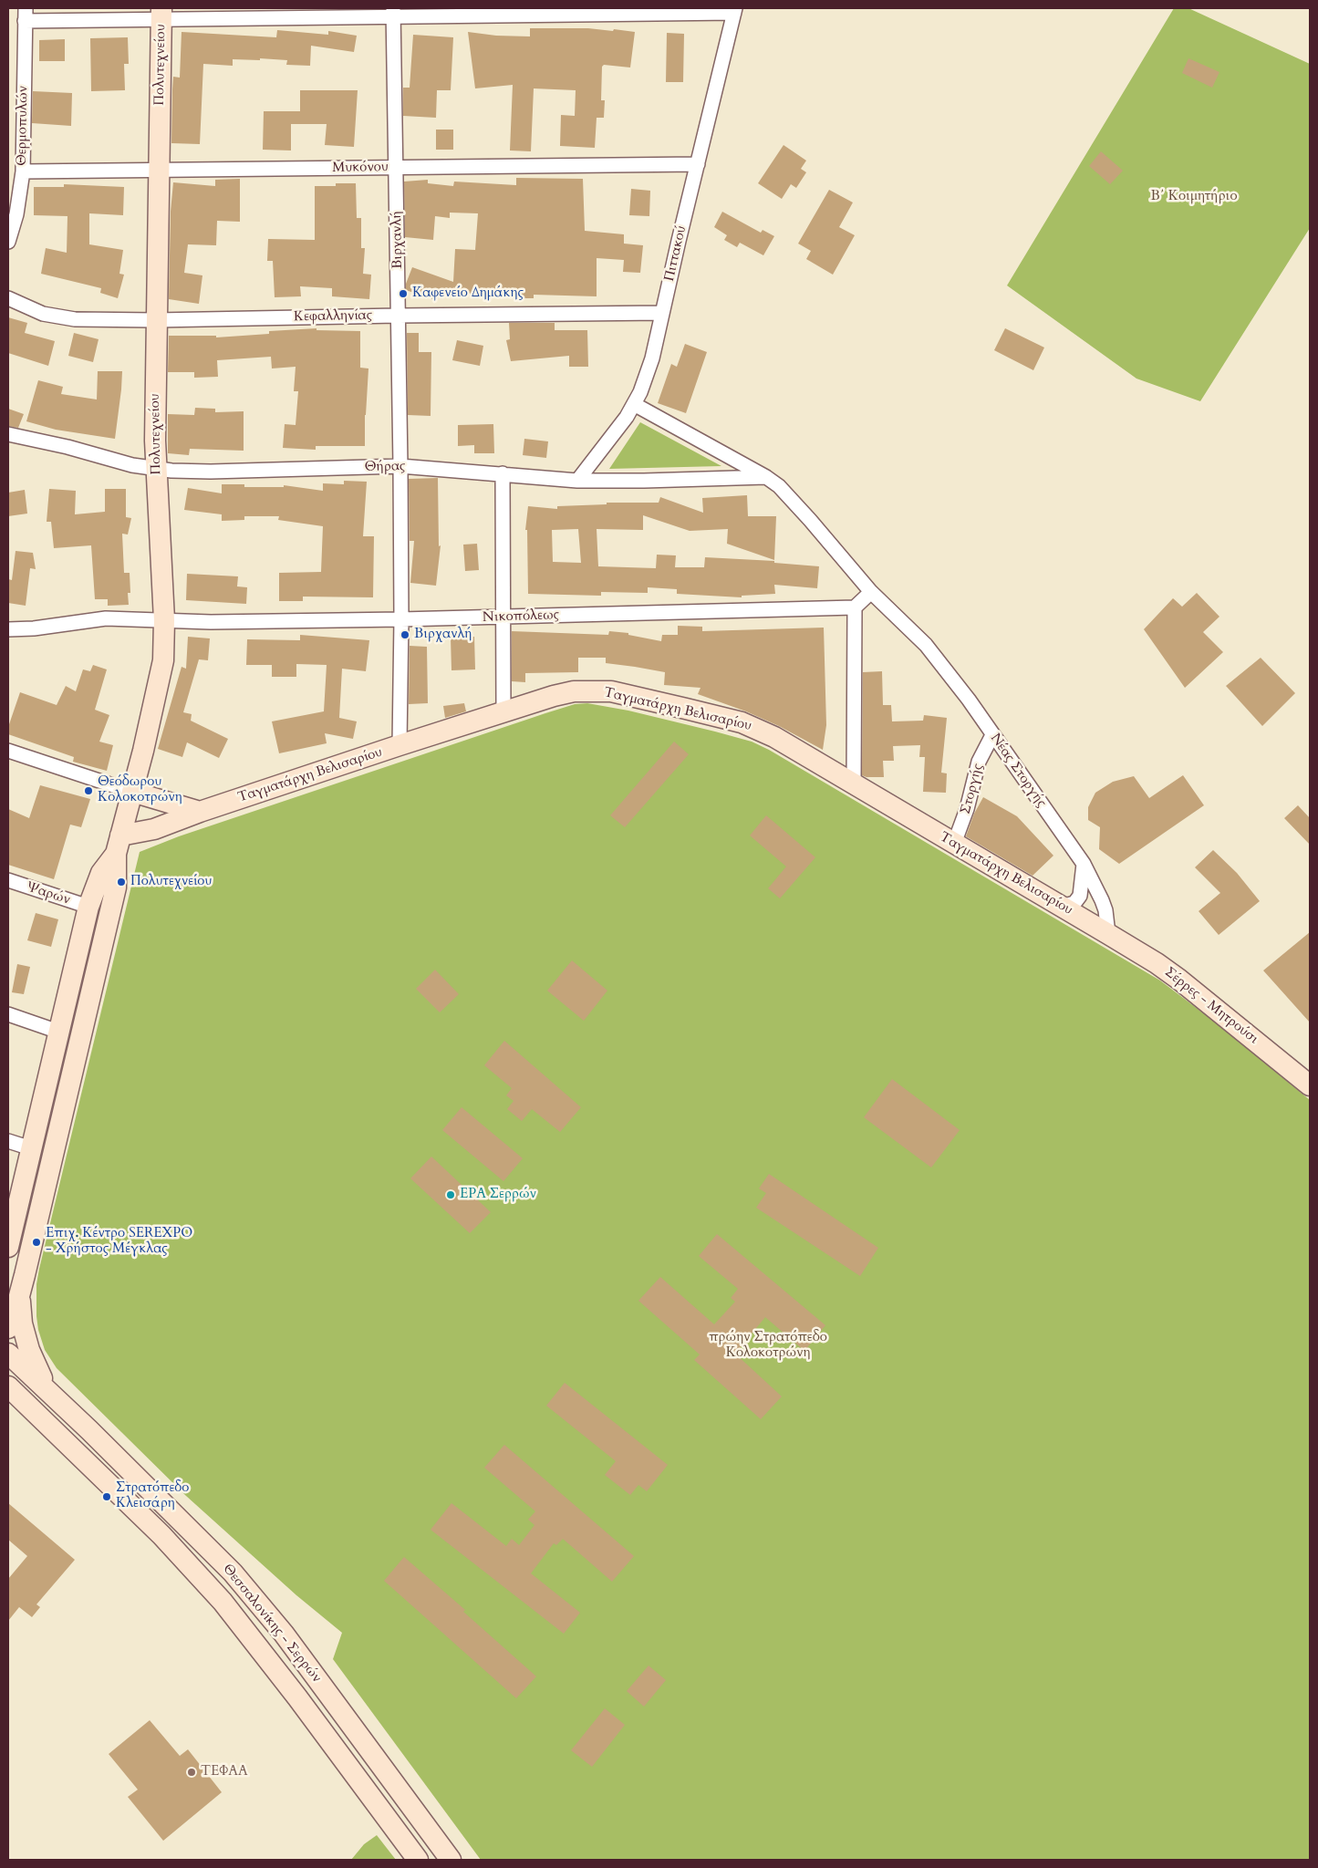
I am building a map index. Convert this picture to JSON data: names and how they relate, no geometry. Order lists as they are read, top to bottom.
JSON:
{
  "streets": {
    "main road": [
      "Πολυτεχνείου",
      "Ταγματάρχη Βελισαρίου",
      "Σέρρες - Μητρούσι",
      "Θεσσαλονίκης - Σερρών"
    ],
    "street": [
      "Θερμοπυλών",
      "Μυκόνου",
      "Βιρχανλή",
      "Πιττακού",
      "Κεφαλληνίας",
      "Θήρας",
      "Νικοπόλεως",
      "Νέας Στοργής",
      "Στοργής",
      "Ψαρών"
    ]
  },
  "crossings": [
    ["Πολυτεχνείου", "Μυκόνου"],
    ["Πολυτεχνείου", "Κεφαλληνίας"],
    ["Πολυτεχνείου", "Θήρας"],
    ["Πολυτεχνείου", "Νικοπόλεως"],
    ["Πολυτεχνείου", "Ταγματάρχη Βελισαρίου"],
    ["Πολυτεχνείου", "Ψαρών"],
    ["Θερμοπυλών", "Μυκόνου"],
    ["Μυκόνου", "Βιρχανλή"],
    ["Μυκόνου", "Πιττακού"],
    ["Βιρχανλή", "Κεφαλληνίας"],
    ["Βιρχανλή", "Θήρας"],
    ["Βιρχανλή", "Νικοπόλεως"],
    ["Βιρχανλή", "Ταγματάρχη Βελισαρίου"],
    ["Πιττακού", "Κεφαλληνίας"],
    ["Πιττακού", "Θήρας"],
    ["Πιττακού", "Νέας Στοργής"],
    ["Θήρας", "Νέας Στοργής"],
    ["Ταγματάρχη Βελισαρίου", "Νέας Στοργής"],
    ["Ταγματάρχη Βελισαρίου", "Στοργής"],
    ["Ταγματάρχη Βελισαρίου", "Σέρρες - Μητρούσι"],
    ["Νέας Στοργής", "Στοργής"],
    ["Νέας Στοργής", "Σέρρες - Μητρούσι"]
  ],
  "parks": ["Β΄ Κοιμητήριο", "πρώην Στρατόπεδο Κολοκοτρώνη"],
  "places": [
    "Καφενείο Δημάκης",
    "Βιρχανλή",
    "Θεόδωρου Κολοκοτρώνη",
    "Πολυτεχνείου",
    "ΕΡΑ Σερρών",
    "Επιχ. Κέντρο SEREXPO - Χρήστος Μέγκλας",
    "Στρατόπεδο Κλεισάρη",
    "ΤΕΦΑΑ"
  ]
}
